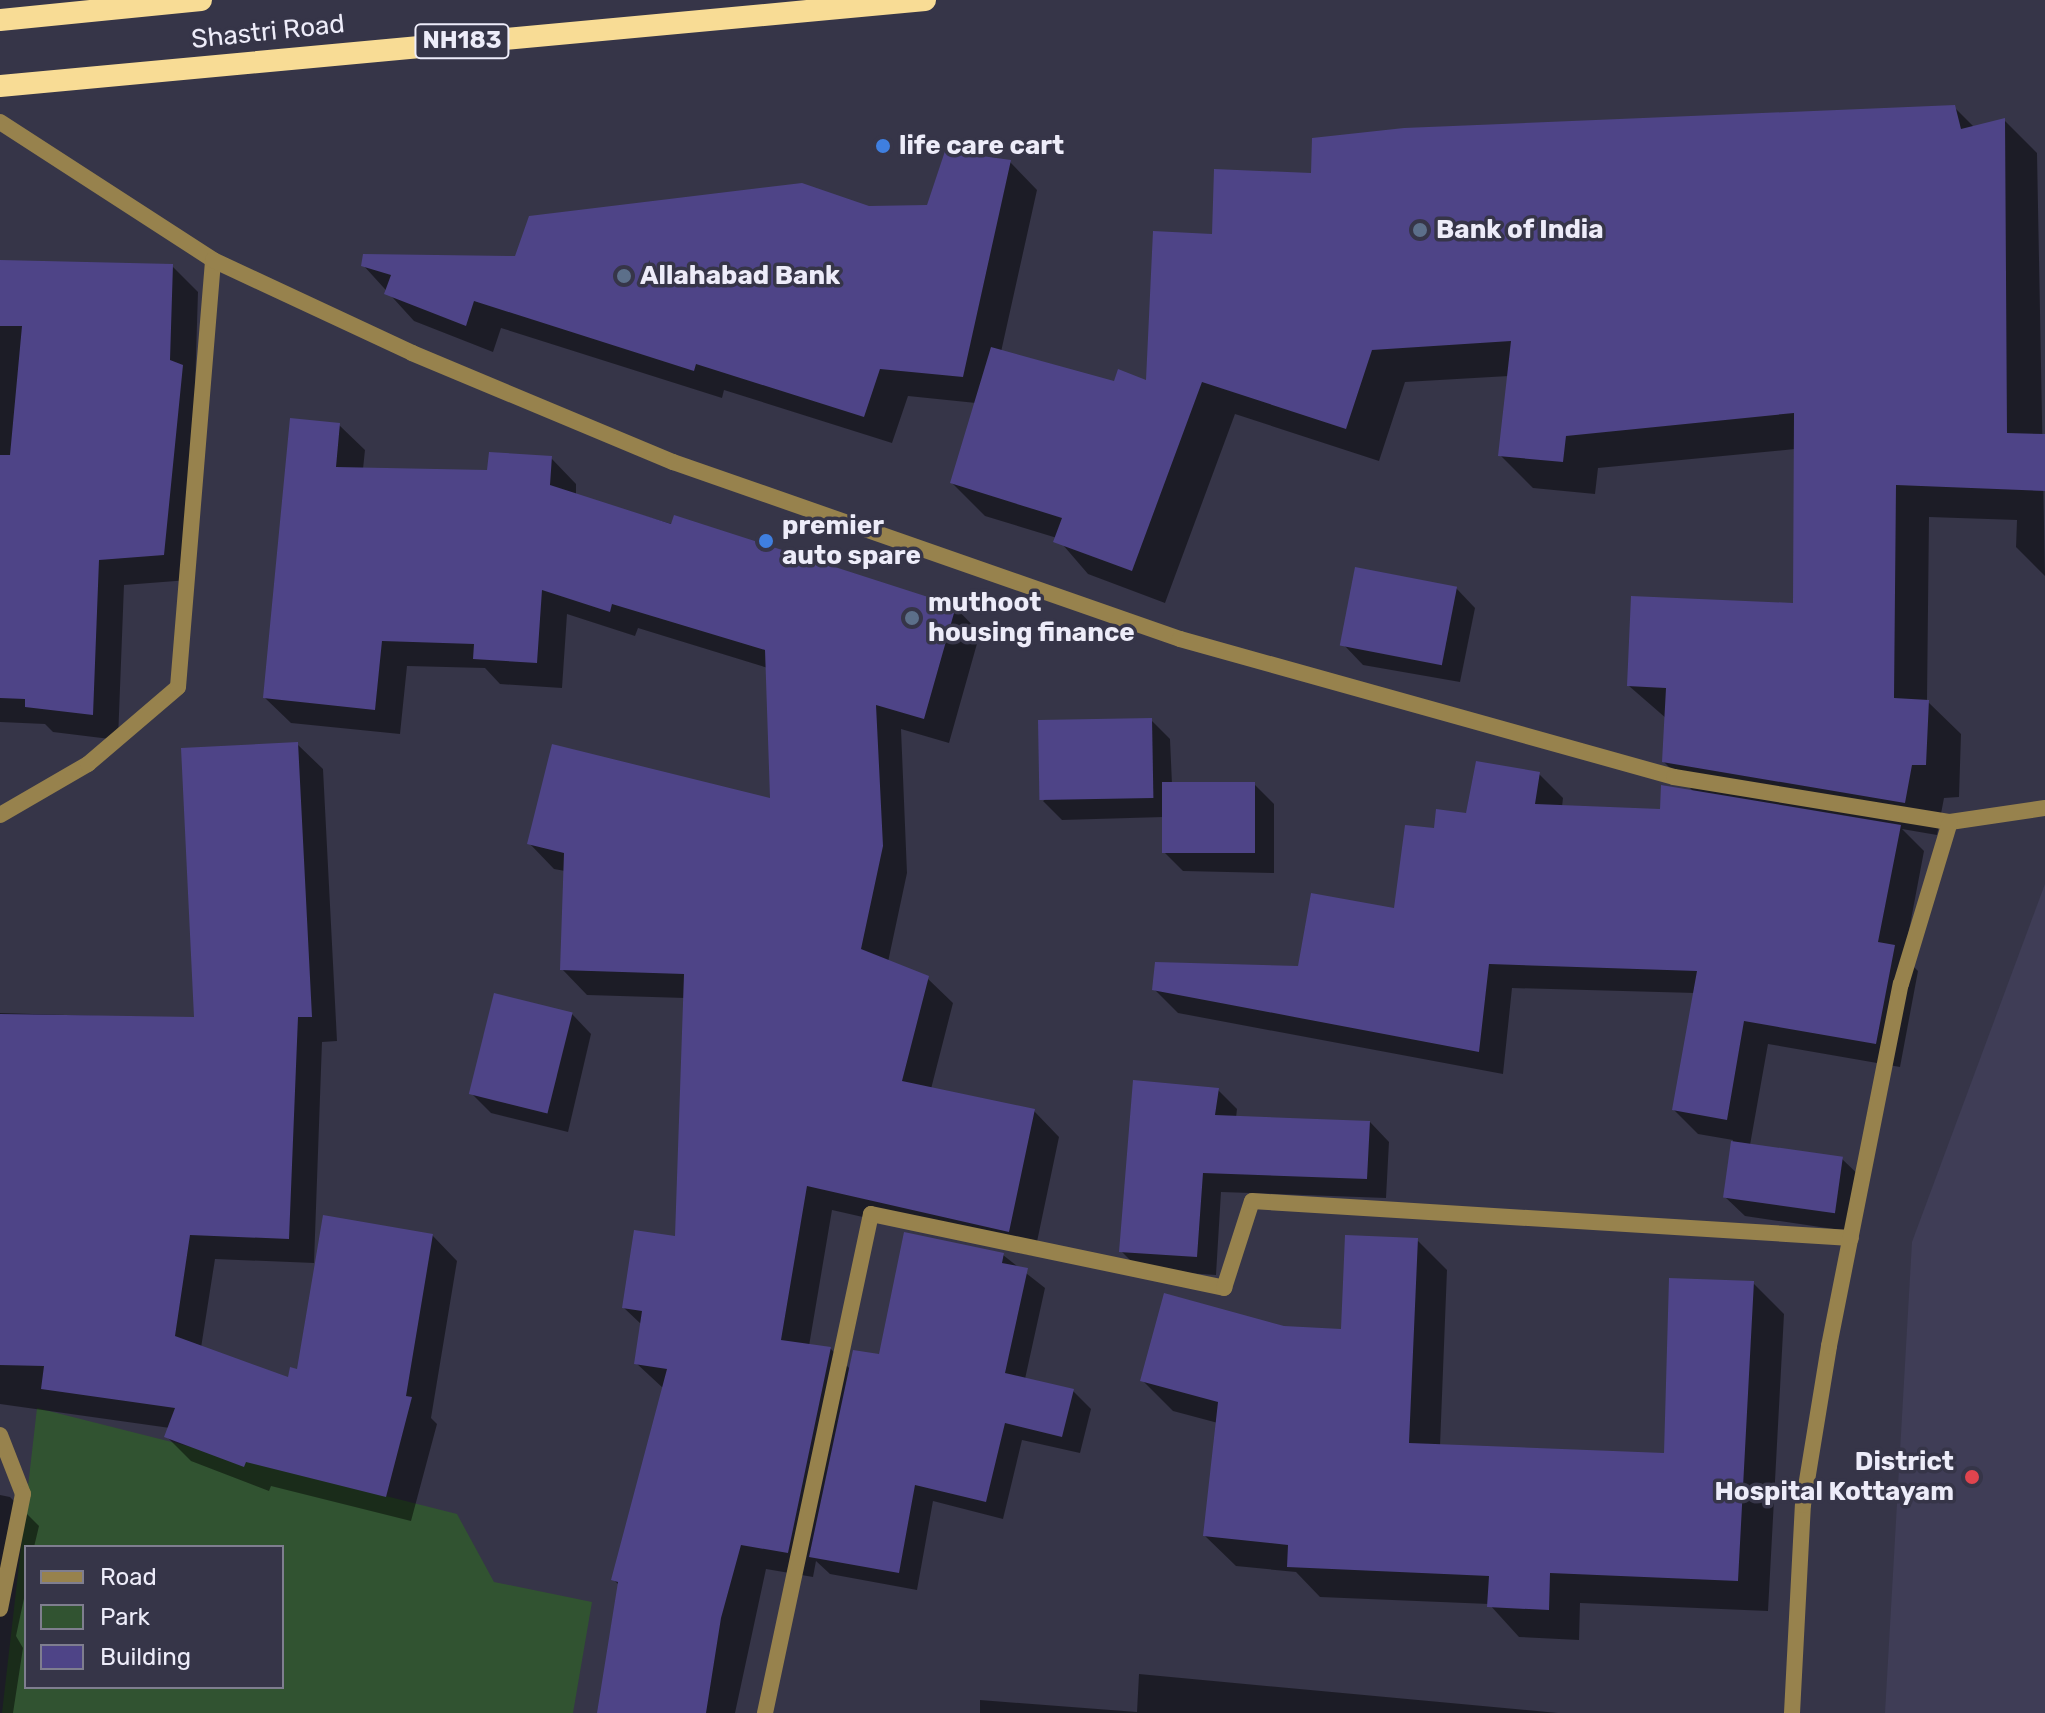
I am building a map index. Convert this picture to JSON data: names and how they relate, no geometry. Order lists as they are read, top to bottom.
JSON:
{
  "streets": {
    "highway": ["Shastri Road", "NH183"]
  },
  "places": [
    "life care cart",
    "Bank of India",
    "Allahabad Bank",
    "premier auto spare",
    "muthoot housing finance",
    "District Hospital Kottayam"
  ],
  "legend": ["Road", "Park", "Building"]
}
